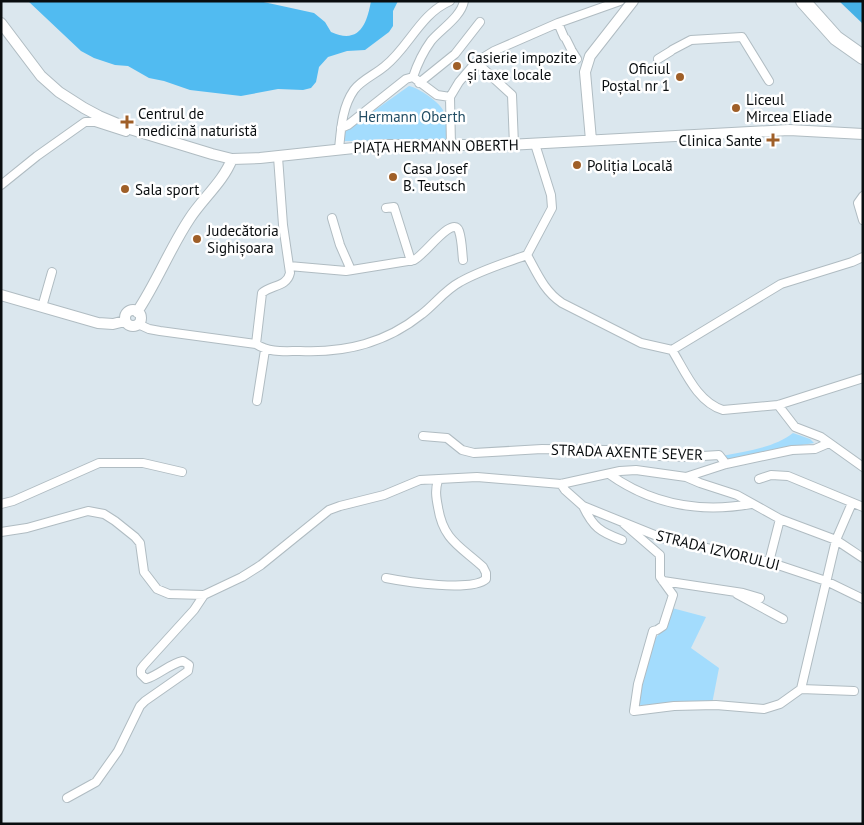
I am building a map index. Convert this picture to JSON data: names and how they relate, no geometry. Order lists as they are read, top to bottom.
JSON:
{
  "streets": {
    "main road": ["PIAȚA HERMANN OBERTH"],
    "street": ["STRADA AXENTE SEVER", "STRADA IZVORULUI"]
  },
  "parks": ["Hermann Oberth"],
  "places": {
    "other": [
      "Casierie impozite și taxe locale",
      "Oficiul Poștal nr 1",
      "Liceul Mircea Eliade",
      "Poliția Locală",
      "Casa Josef B. Teutsch",
      "Sala sport",
      "Judecătoria Sighișoara"
    ],
    "health": ["Centrul de medicină naturistă", "Clinica Sante"]
  }
}
